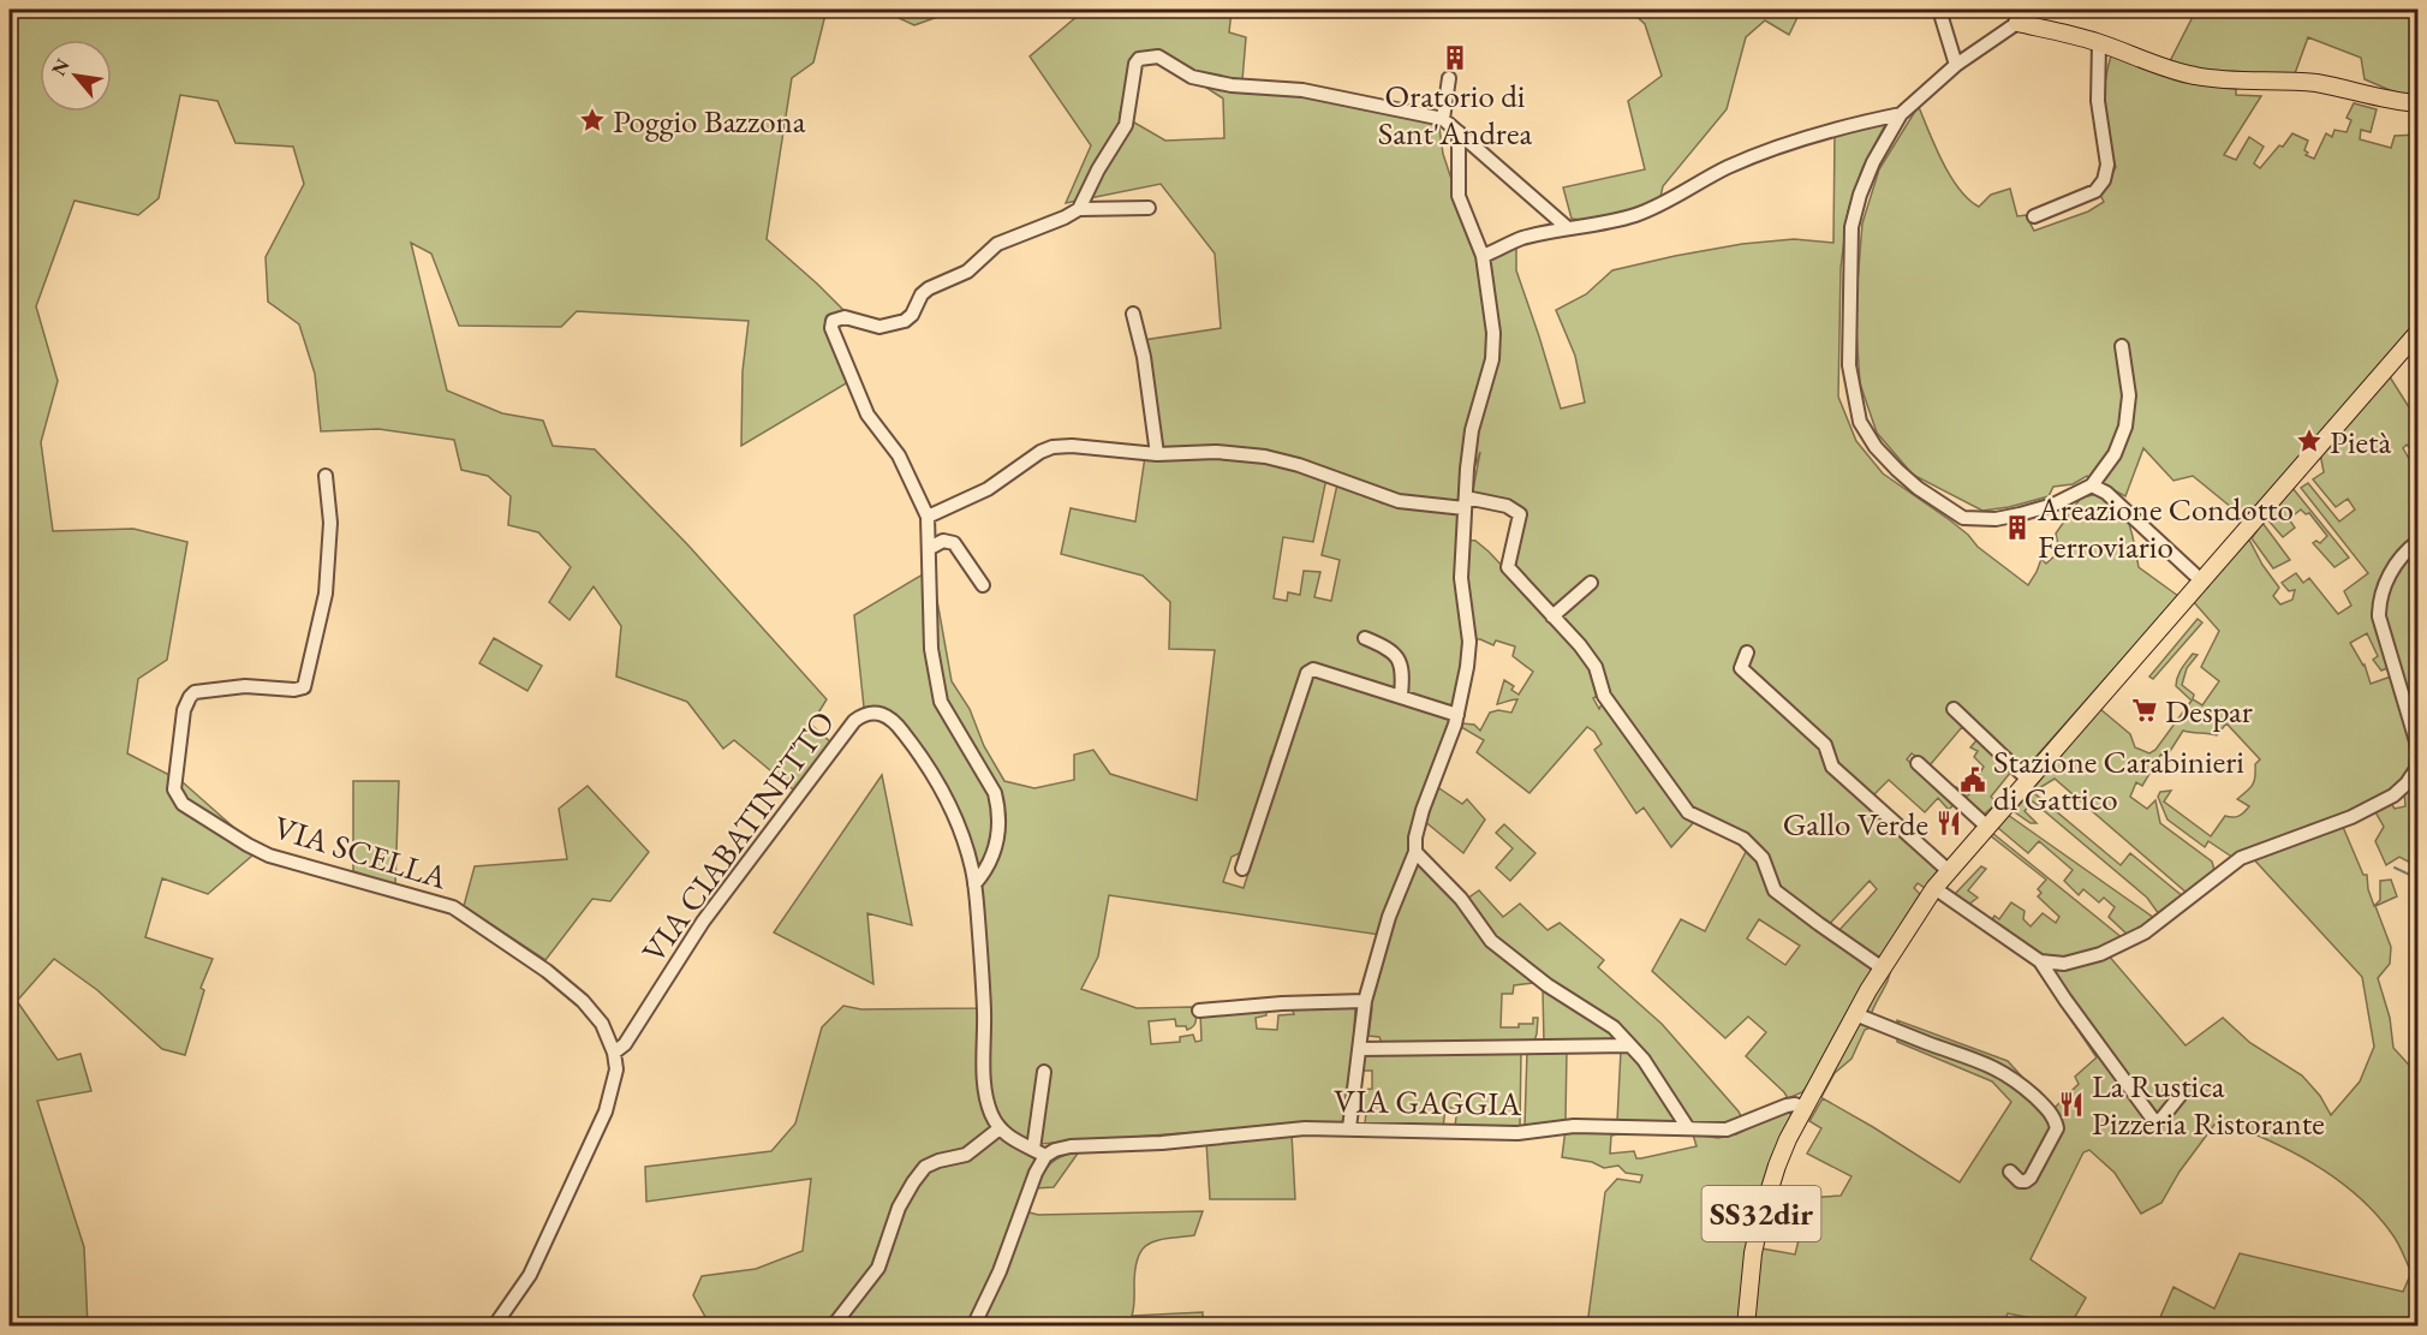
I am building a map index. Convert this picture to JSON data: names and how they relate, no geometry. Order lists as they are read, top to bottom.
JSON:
{
  "streets": {
    "main road": ["SS32dir"],
    "street": ["VIA CIABATINETTO", "VIA SCELLA", "VIA GAGGIA"]
  },
  "crossings": [
    ["VIA CIABATINETTO", "VIA SCELLA"],
    ["VIA GAGGIA", "SS32dir"]
  ],
  "places": {
    "building": ["Oratorio di Sant'Andrea", "Areazione Condotto Ferroviario"],
    "place": ["Poggio Bazzona", "Pietà"],
    "supermarket": ["Despar"],
    "public building": ["Stazione Carabinieri di Gattico"],
    "restaurant": ["Gallo Verde", "La Rustica Pizzeria Ristorante"]
  },
  "north": "top left"
}
